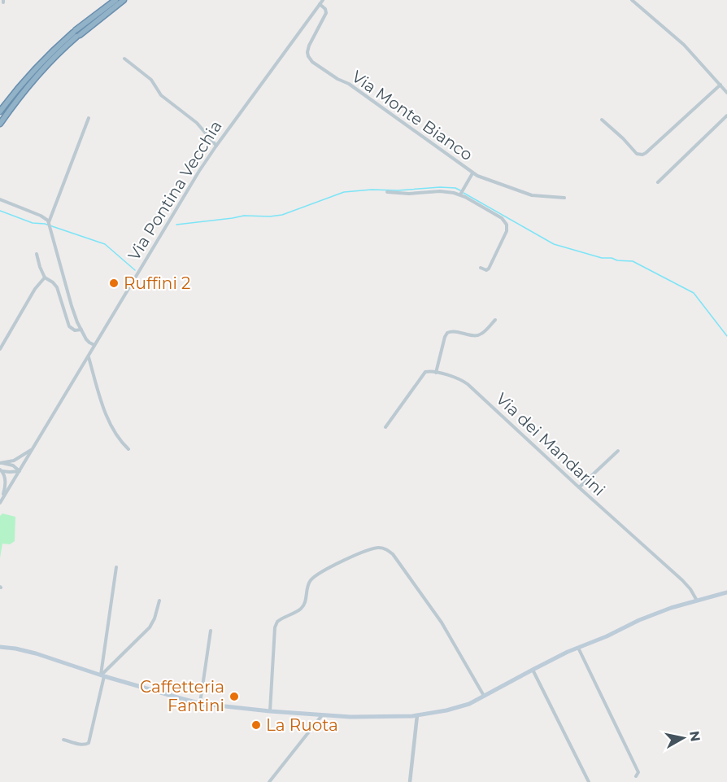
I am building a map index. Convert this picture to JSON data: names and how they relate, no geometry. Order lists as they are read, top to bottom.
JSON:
{
  "streets": {
    "street": ["Via Monte Bianco", "Via Pontina Vecchia", "Via dei Mandarini"]
  },
  "crossings": [
    ["Via Monte Bianco", "Via Pontina Vecchia"]
  ],
  "places": ["Ruffini 2", "Caffetteria Fantini", "La Ruota"],
  "north": "right"
}
